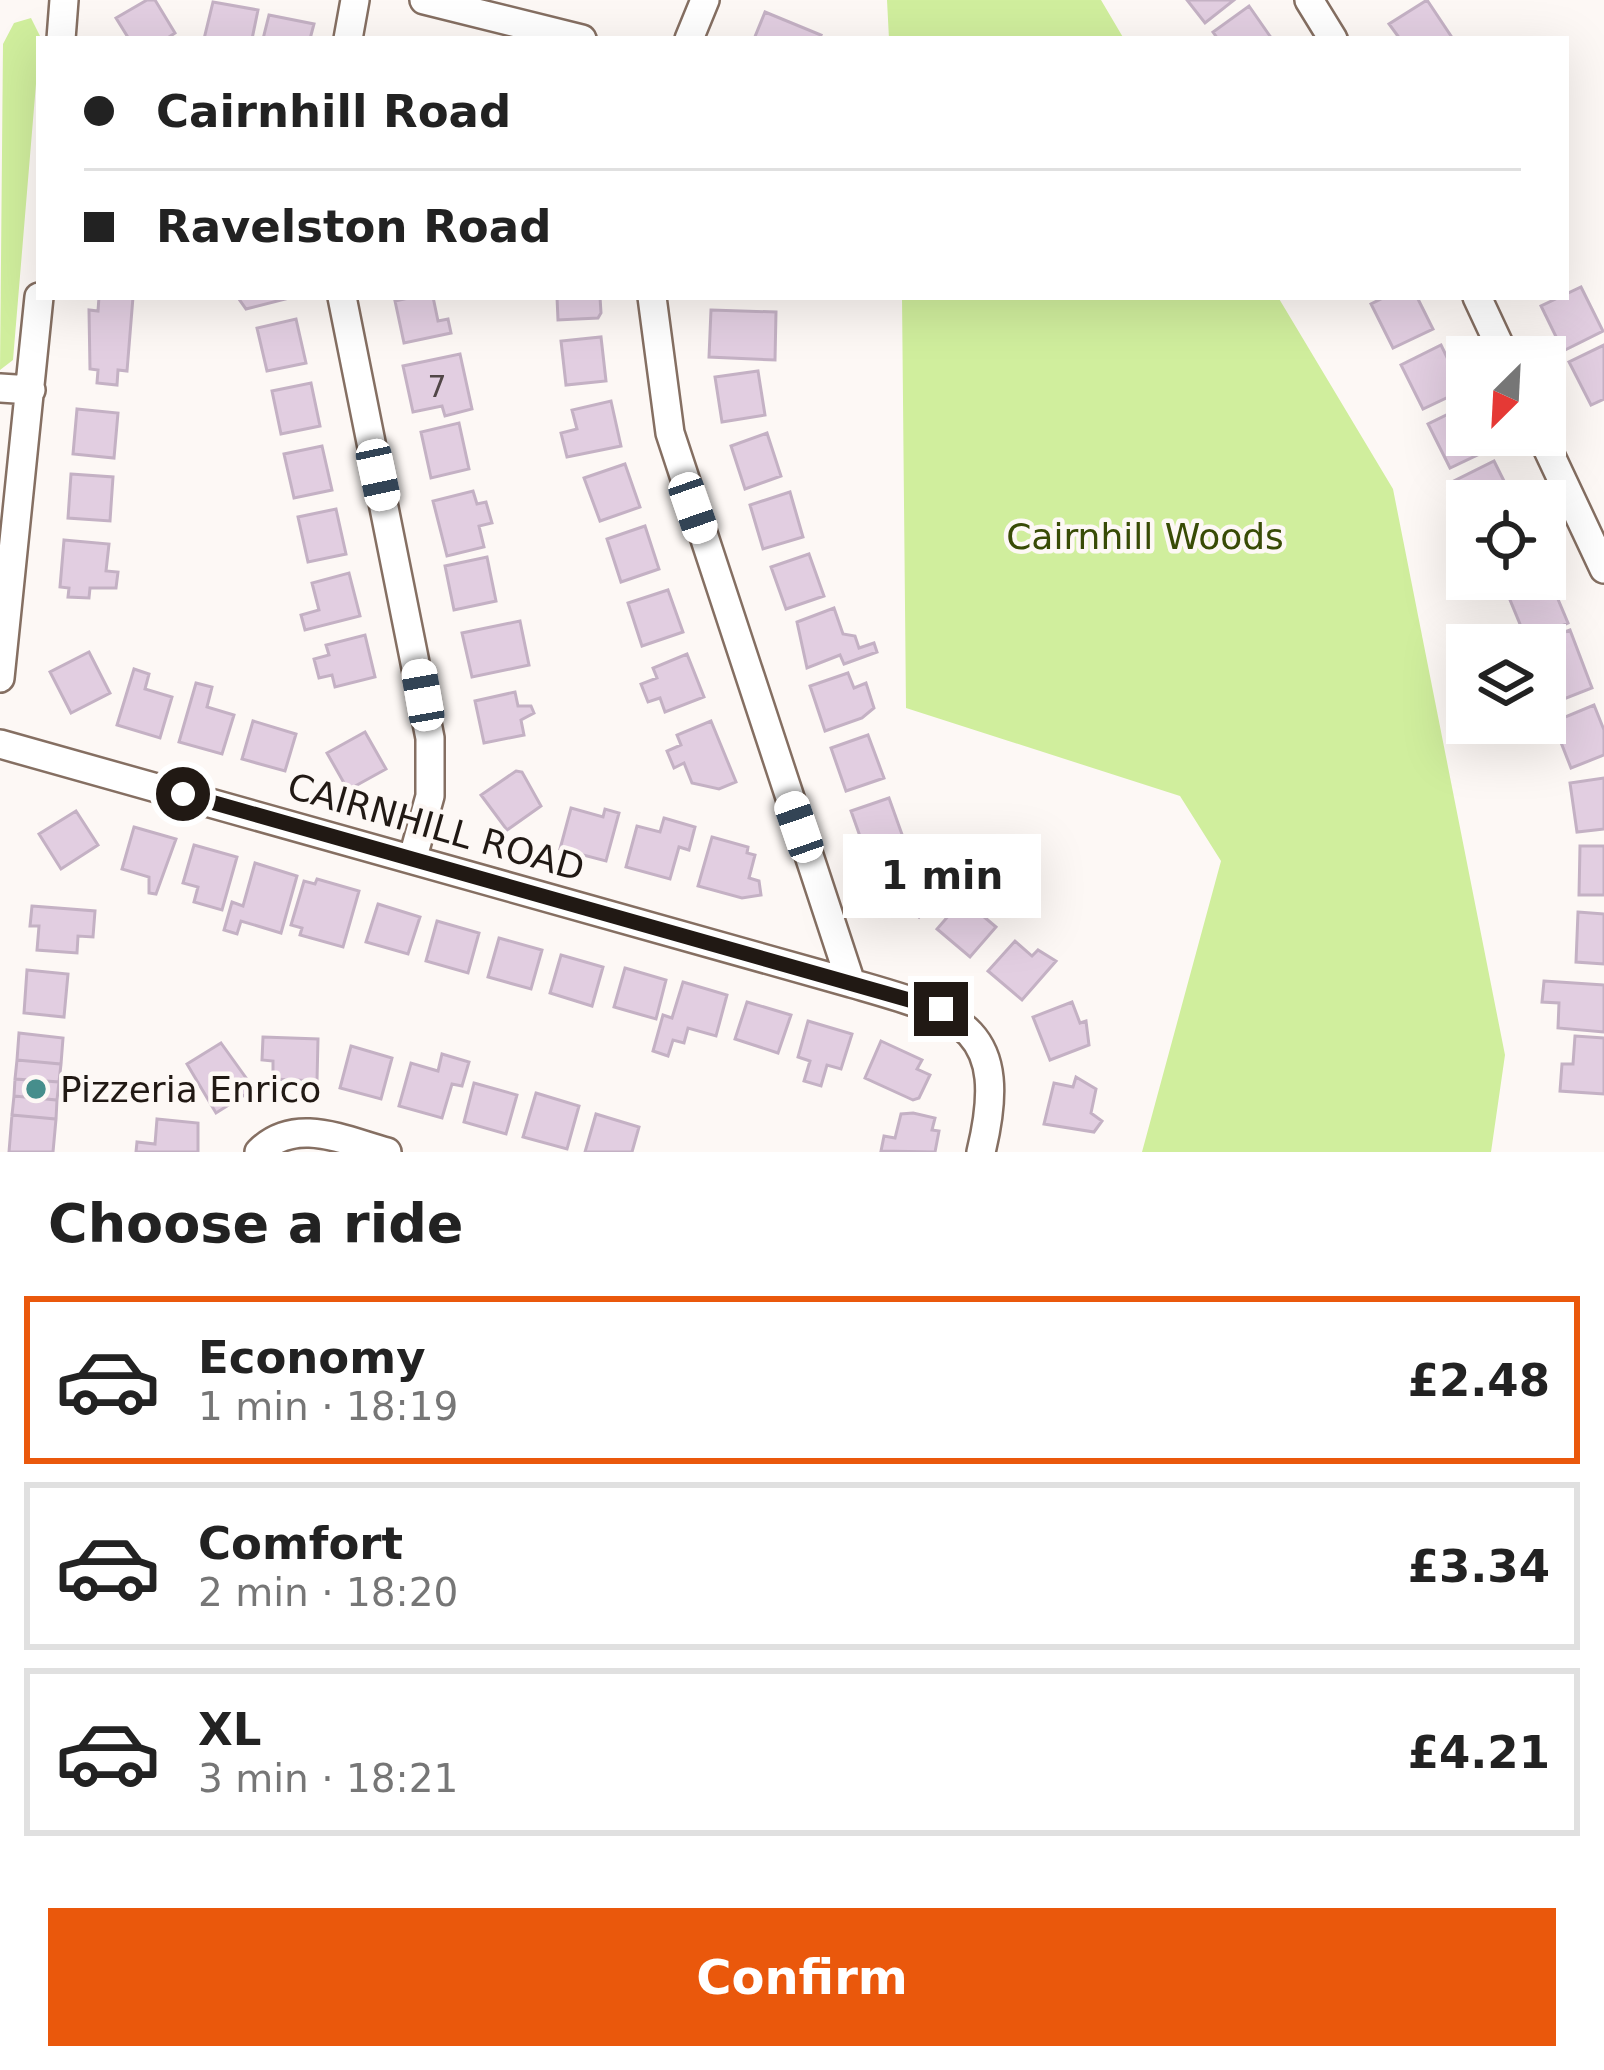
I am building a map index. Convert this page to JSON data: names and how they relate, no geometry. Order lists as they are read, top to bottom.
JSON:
{
  "streets": {
    "street": ["CAIRNHILL ROAD"]
  },
  "parks": ["Cairnhill Woods"],
  "places": ["Pizzeria Enrico"],
  "house_numbers": ["7"],
  "north": "bottom left",
  "page": {
    "banner": ["Cairnhill Road", "Ravelston Road"],
    "bubble": "1 min",
    "heading": "Choose a ride",
    "list": [
      {
        "name": "Economy",
        "note": "1 min · 18:19",
        "value": "£2.48"
      },
      {
        "name": "Comfort",
        "note": "2 min · 18:20",
        "value": "£3.34"
      },
      {
        "name": "XL",
        "note": "3 min · 18:21",
        "value": "£4.21"
      }
    ],
    "buttons": "Confirm"
  }
}
